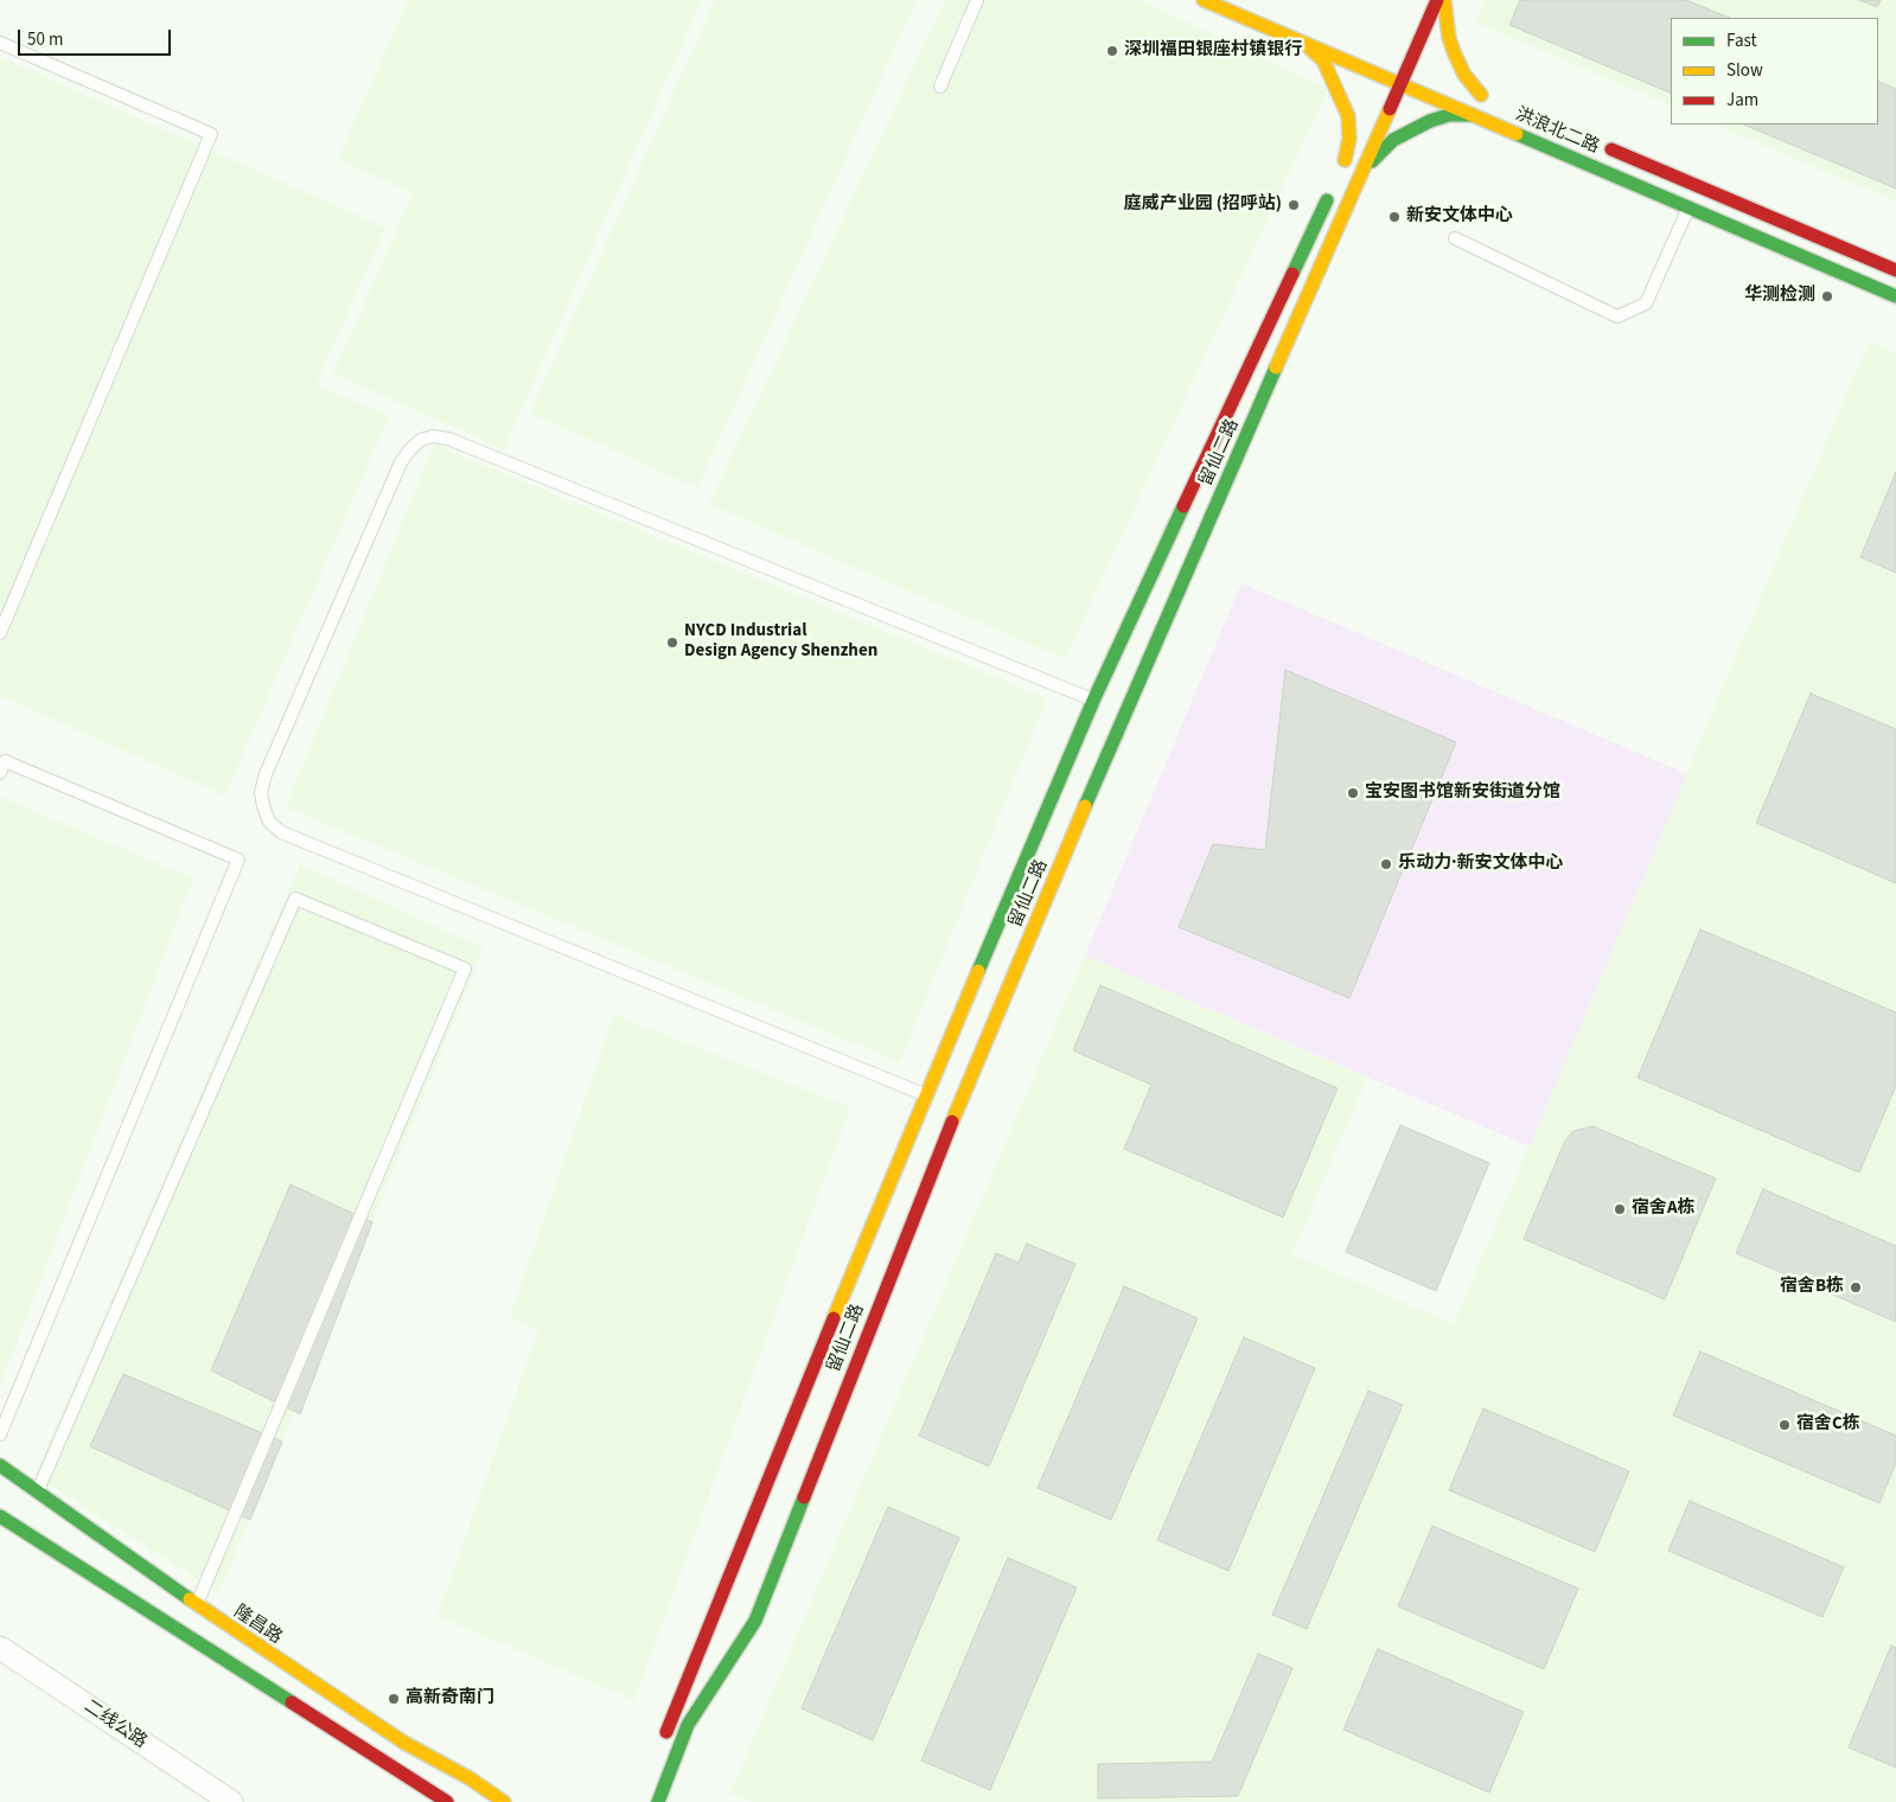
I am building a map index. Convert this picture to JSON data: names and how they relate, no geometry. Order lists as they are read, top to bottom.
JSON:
{
  "streets": {
    "street": [
      "洪浪北二路",
      "留仙二路",
      "隆昌路",
      "二线公路"
    ]
  },
  "crossings": [
    ["洪浪北二路", "留仙二路"]
  ],
  "places": [
    "深圳福田银座村镇银行",
    "庭威产业园 (招呼站)",
    "新安文体中心",
    "华测检测",
    "NYCD Industrial Design Agency Shenzhen",
    "宝安图书馆新安街道分馆",
    "乐动力·新安文体中心",
    "宿舍A栋",
    "宿舍B栋",
    "宿舍C栋",
    "高新奇南门"
  ],
  "legend": ["Fast", "Slow", "Jam"],
  "scale_bar": "50 m"
}
